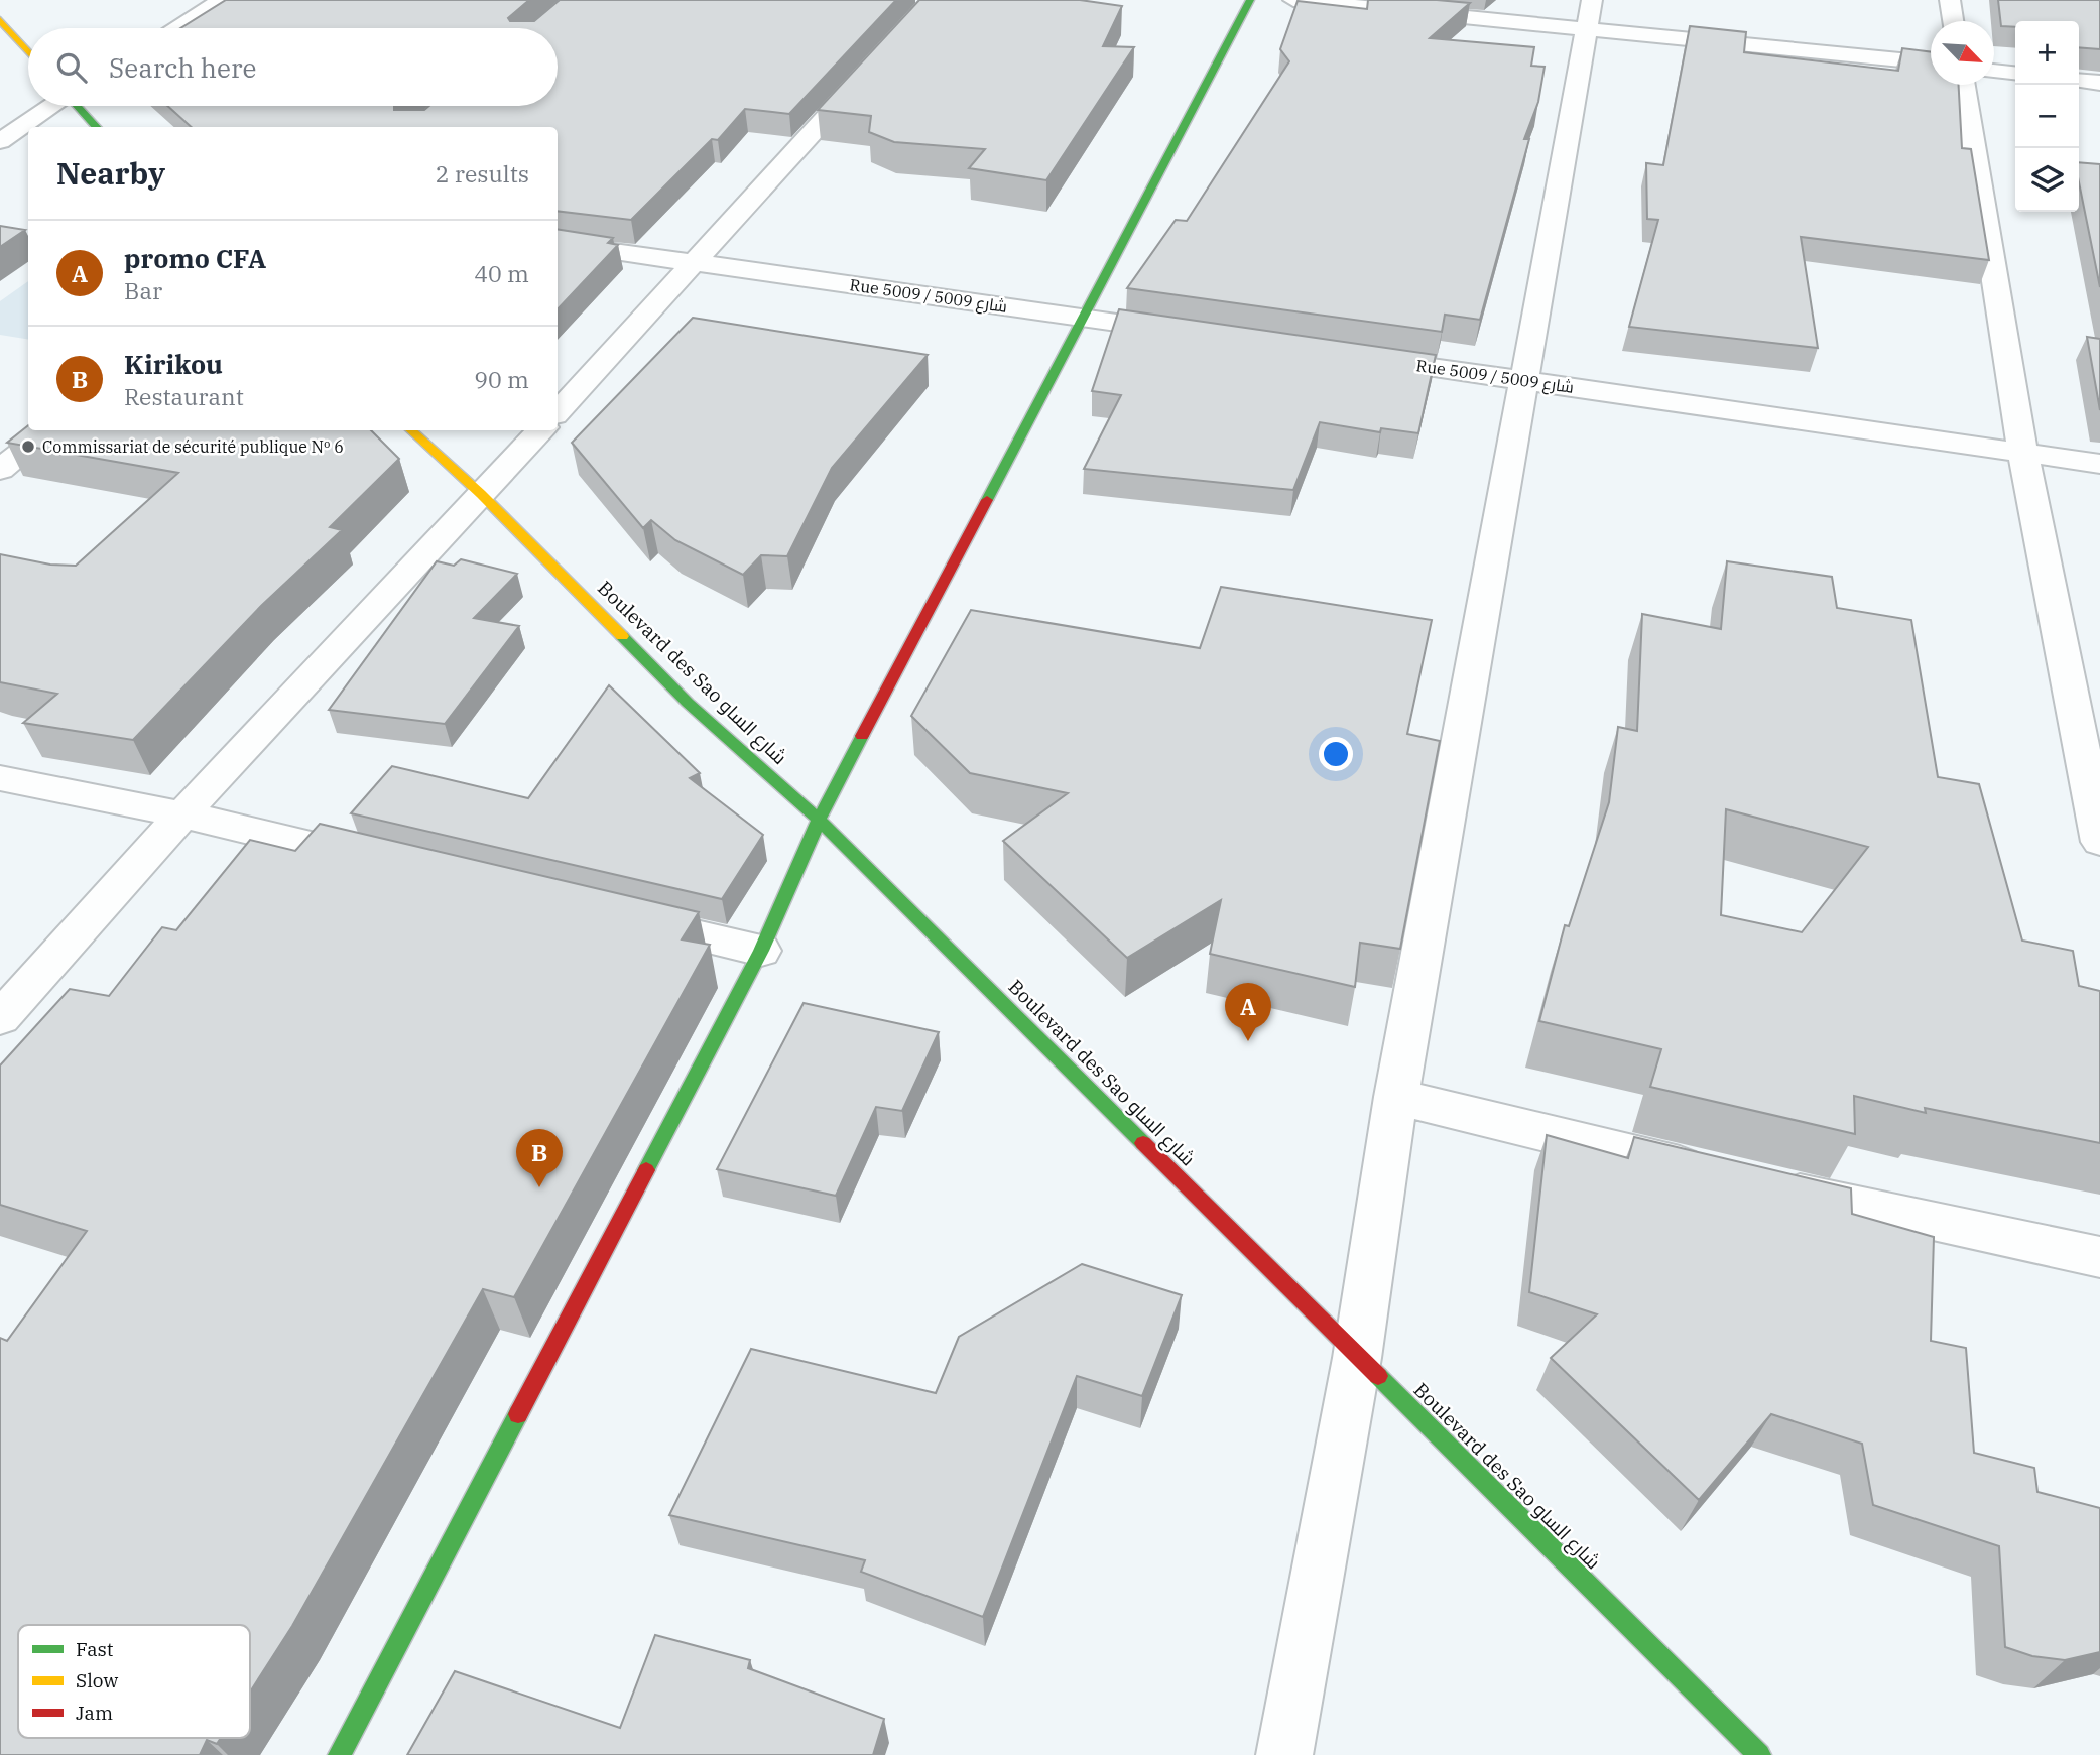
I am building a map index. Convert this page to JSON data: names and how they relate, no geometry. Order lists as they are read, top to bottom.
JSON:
{
  "streets": {
    "street": ["Rue 5009 / شارع 5009", "Boulevard des Sao شارع الساو"]
  },
  "places": ["Commissariat de sécurité publique Nº 6"],
  "legend": ["Fast", "Slow", "Jam"],
  "north": "bottom right",
  "page": {
    "map_buttons": ["+", "−"],
    "search": "Search here",
    "heading": ["Nearby", "2 results"],
    "list": [
      {
        "mark": "A",
        "name": "promo CFA",
        "note": "Bar",
        "value": "40 m"
      },
      {
        "mark": "B",
        "name": "Kirikou",
        "note": "Restaurant",
        "value": "90 m"
      }
    ],
    "pins": ["A", "B"]
  }
}
